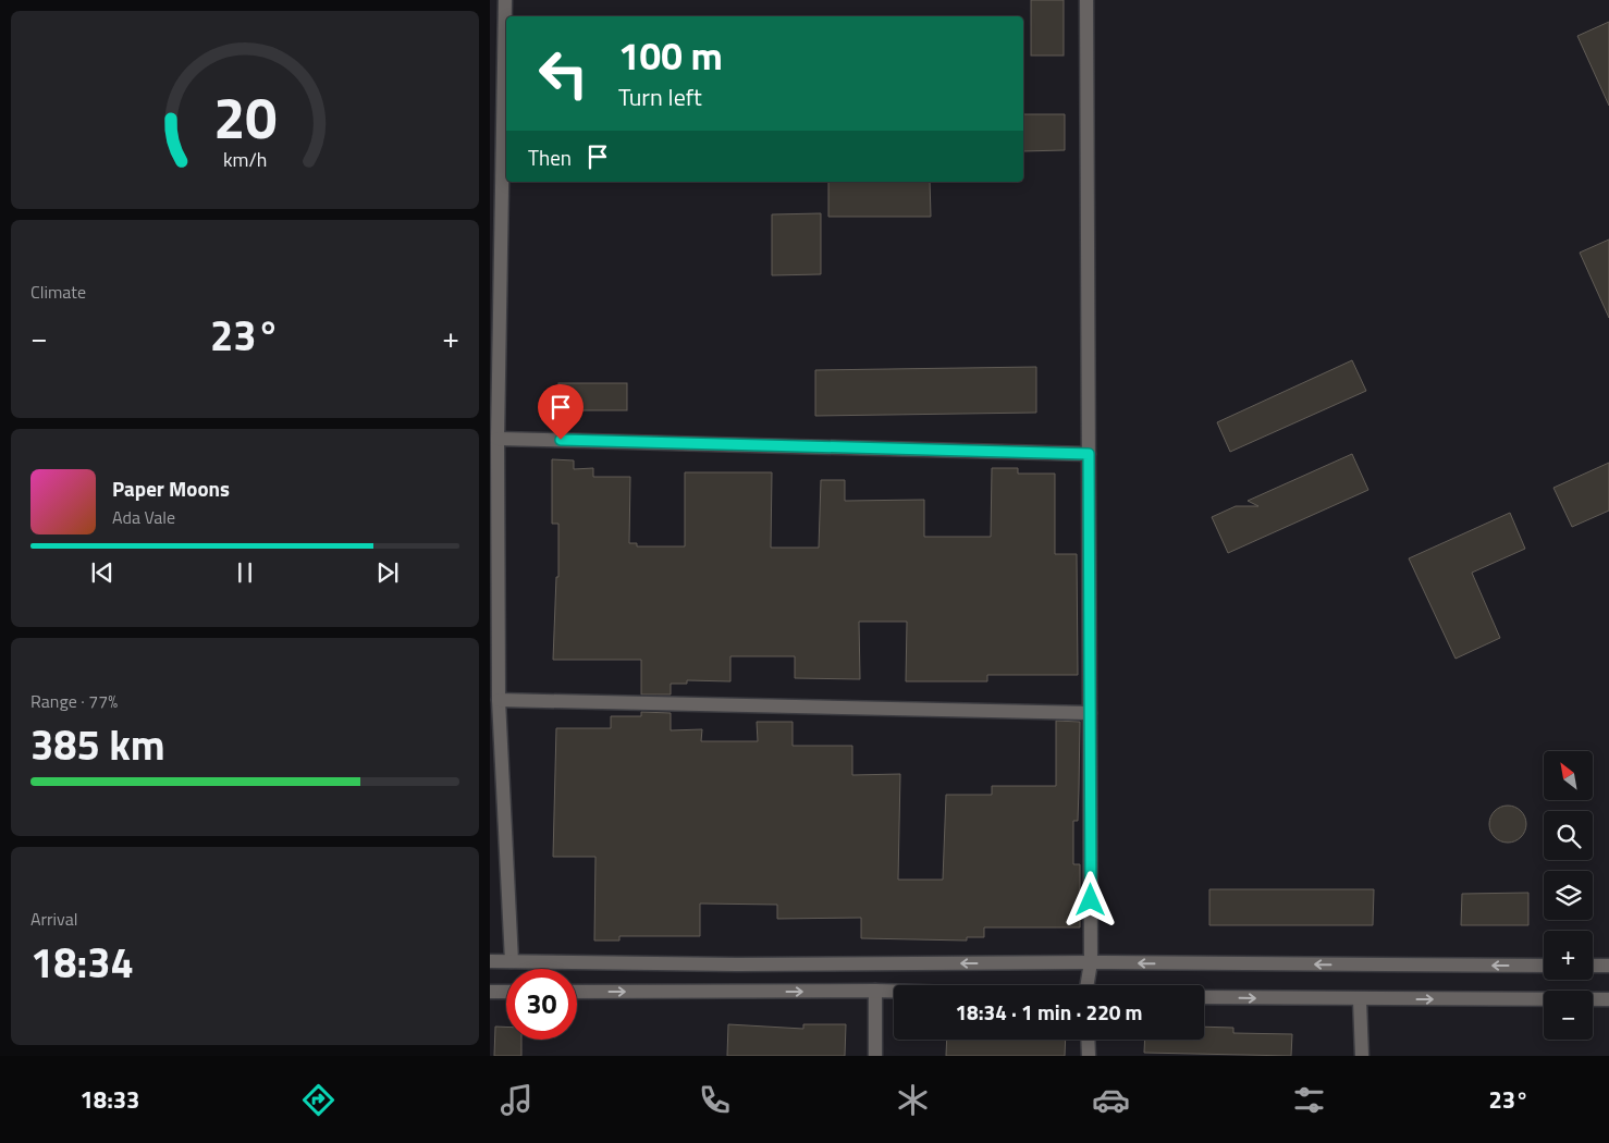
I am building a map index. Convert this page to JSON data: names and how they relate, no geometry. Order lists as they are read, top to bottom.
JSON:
{
  "north": "top left",
  "page": {
    "turn": ["100 m", "Turn left"],
    "then": "Then",
    "tile": [
      "Climate",
      ["Range · 77%", "385 km"],
      ["Arrival", "18:34"]
    ],
    "heat": ["−", "23°", "+"],
    "song": ["Paper Moons", "Ada Vale"],
    "map_buttons": ["+", "−"],
    "limit": "30",
    "trip": "18:34 · 1 min · 220 m",
    "tabs": ["18:33", "23°"],
    "gauge": ["20", "km/h"]
  }
}
